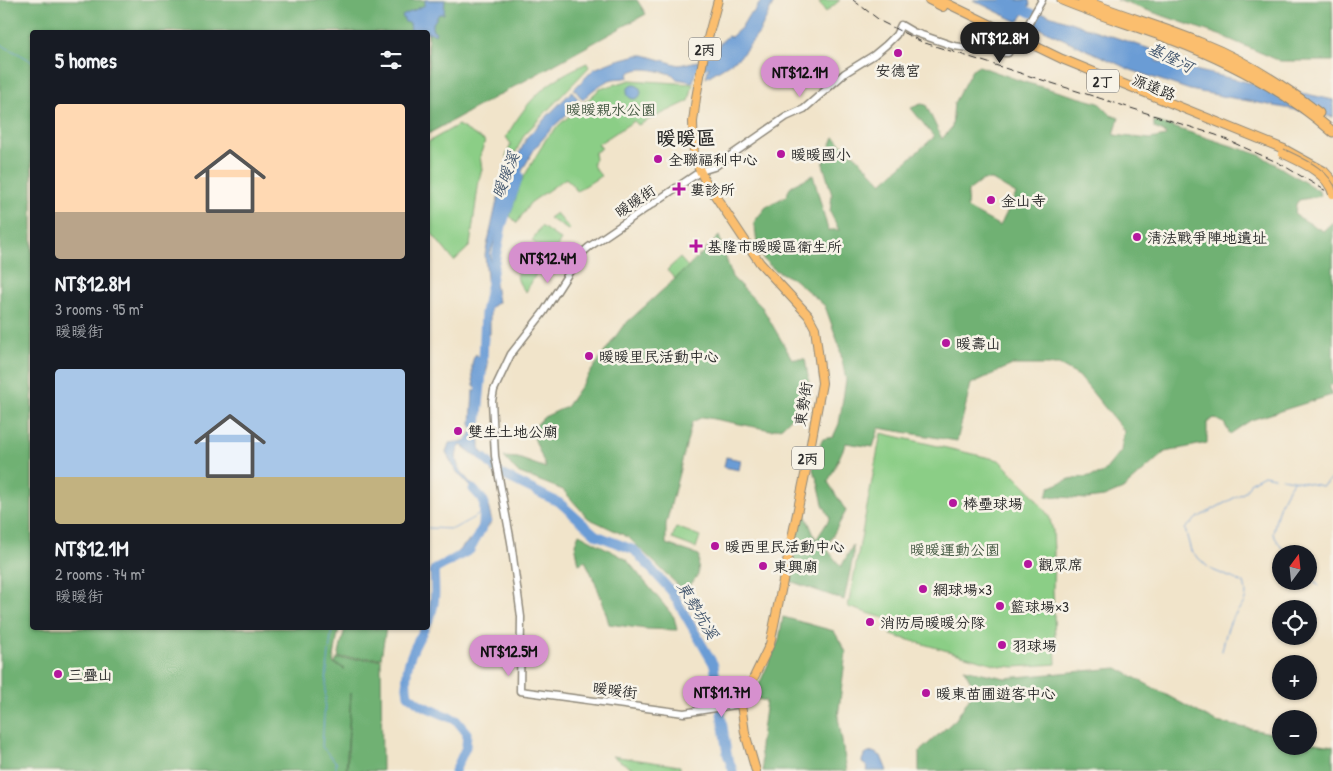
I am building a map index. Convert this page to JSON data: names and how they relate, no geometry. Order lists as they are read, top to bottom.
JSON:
{
  "streets": {
    "main road": [
      "2丙",
      "2丁",
      "源遠路",
      "東勢街"
    ],
    "street": ["暖暖街"]
  },
  "crossings": [
    ["源遠路", "暖暖街"],
    ["暖暖街", "東勢街"]
  ],
  "districts": ["暖暖區"],
  "water": ["基隆河", "暖暖溪", "東勢坑溪"],
  "parks": ["暖暖親水公園", "暖暖運動公園"],
  "places": {
    "other": [
      "安德宮",
      "暖暖國小",
      "全聯福利中心",
      "金山寺",
      "清法戰爭陣地遺址",
      "暖壽山",
      "暖暖里民活動中心",
      "雙生土地公廟",
      "棒壘球場",
      "暖西里民活動中心",
      "觀眾席",
      "東興廟",
      "網球場×3",
      "籃球場×3",
      "消防局暖暖分隊",
      "羽球場",
      "三疊山",
      "暖東苗圃遊客中心"
    ],
    "health": ["婁診所", "基隆市暖暖區衛生所"]
  },
  "north": "top",
  "page": {
    "price": [
      "NT$12.8M",
      "NT$12.1M",
      "NT$12.4M",
      "NT$12.5M",
      "NT$11.7M"
    ],
    "heading": "5 homes",
    "list": [
      {
        "name": "NT$12.8M",
        "note": "3 rooms · 95 m² · 暖暖街"
      },
      {
        "name": "NT$12.1M",
        "note": "2 rooms · 74 m² · 暖暖街"
      }
    ],
    "map_buttons": ["+", "−"]
  }
}
